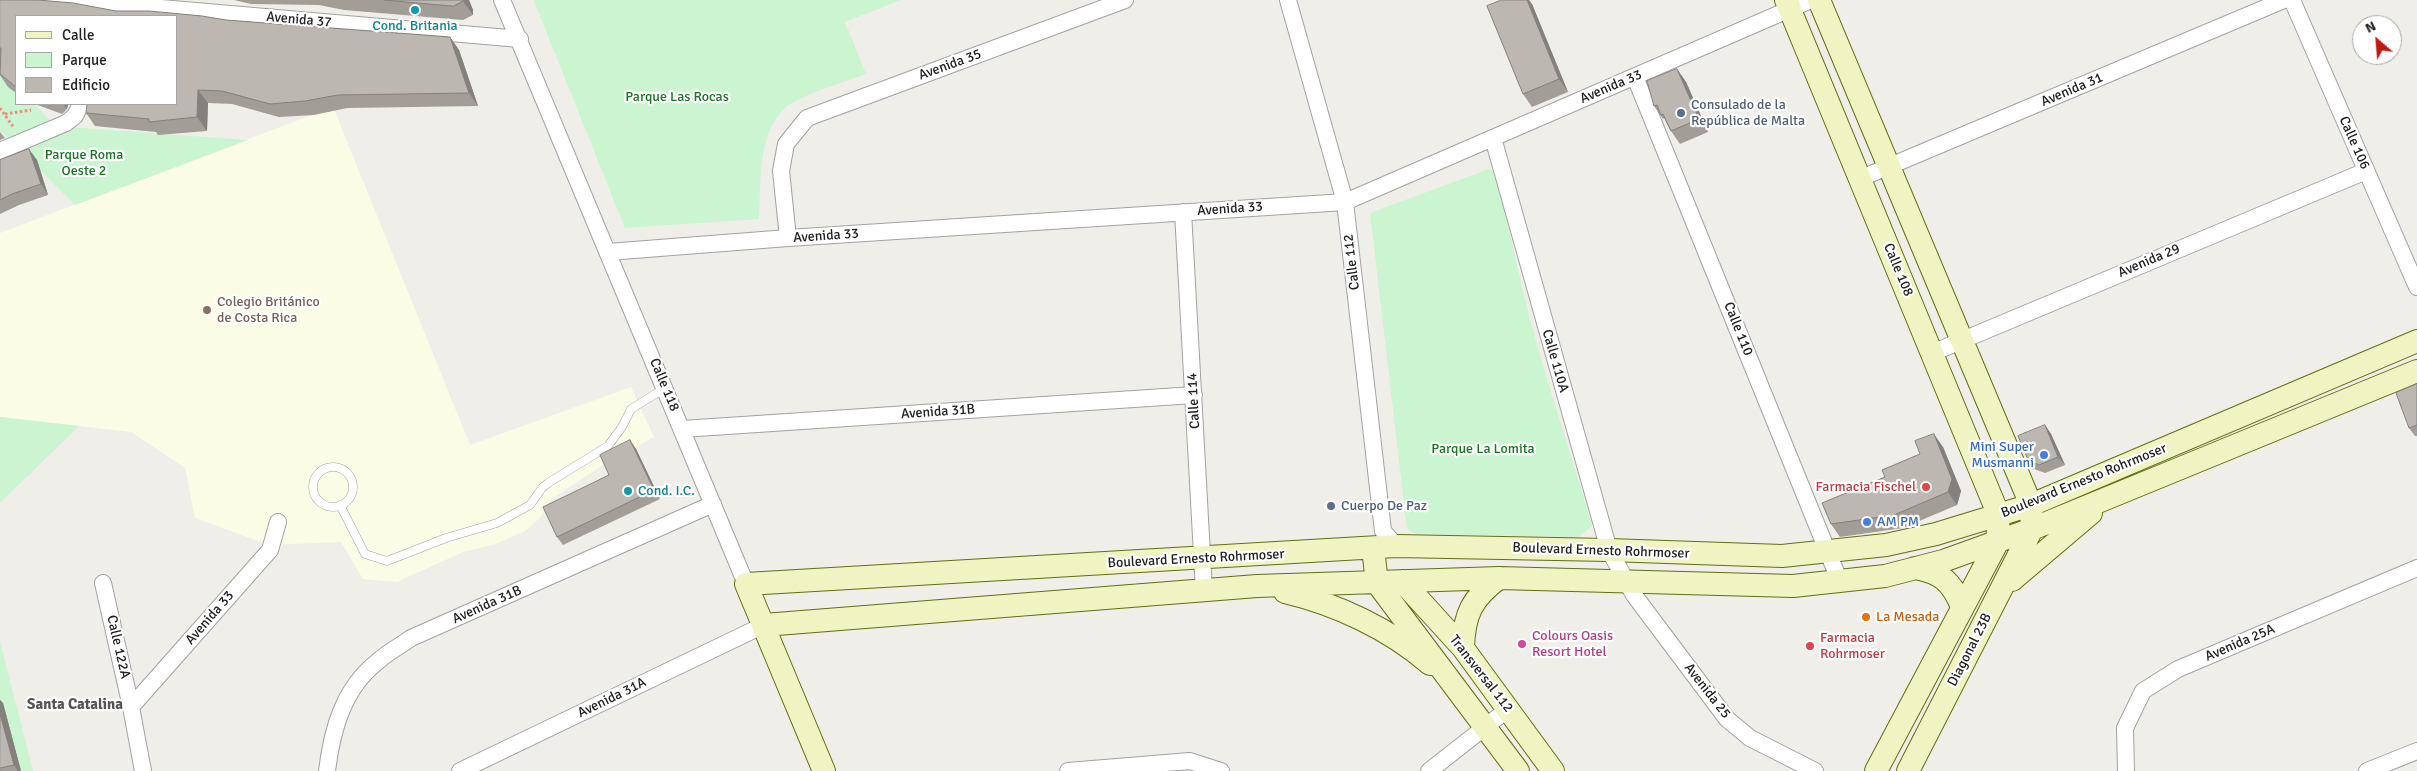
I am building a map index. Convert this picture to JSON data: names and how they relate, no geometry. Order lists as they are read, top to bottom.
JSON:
{
  "streets": {
    "street": [
      "Avenida 37",
      "Avenida 35",
      "Avenida 33",
      "Avenida 31",
      "Calle 106",
      "Avenida 29",
      "Calle 112",
      "Calle 108",
      "Calle 110",
      "Calle 110A",
      "Calle 118",
      "Calle 114",
      "Avenida 31B",
      "Boulevard Ernesto Rohrmoser",
      "Avenida 25A",
      "Calle 122A",
      "Diagonal 23B",
      "Transversal 112",
      "Avenida 25",
      "Avenida 31A"
    ]
  },
  "crossings": [
    ["Avenida 37", "Calle 118"],
    ["Avenida 35", "Avenida 33"],
    ["Avenida 33", "Calle 112"],
    ["Avenida 33", "Calle 108"],
    ["Avenida 33", "Calle 110"],
    ["Avenida 33", "Calle 110A"],
    ["Avenida 33", "Calle 118"],
    ["Avenida 33", "Calle 114"],
    ["Avenida 33", "Calle 122A"],
    ["Avenida 31", "Calle 108"],
    ["Calle 106", "Avenida 29"],
    ["Avenida 29", "Calle 108"],
    ["Calle 112", "Boulevard Ernesto Rohrmoser"],
    ["Calle 112", "Transversal 112"],
    ["Calle 108", "Boulevard Ernesto Rohrmoser"],
    ["Calle 108", "Diagonal 23B"],
    ["Calle 110", "Boulevard Ernesto Rohrmoser"],
    ["Calle 110A", "Boulevard Ernesto Rohrmoser"],
    ["Calle 110A", "Avenida 25"],
    ["Calle 118", "Avenida 31B"],
    ["Calle 118", "Boulevard Ernesto Rohrmoser"],
    ["Calle 118", "Avenida 31A"],
    ["Calle 114", "Avenida 31B"],
    ["Calle 114", "Boulevard Ernesto Rohrmoser"],
    ["Boulevard Ernesto Rohrmoser", "Diagonal 23B"],
    ["Boulevard Ernesto Rohrmoser", "Transversal 112"],
    ["Boulevard Ernesto Rohrmoser", "Avenida 25"],
    ["Boulevard Ernesto Rohrmoser", "Avenida 31A"]
  ],
  "districts": ["Santa Catalina"],
  "parks": ["Parque Las Rocas", "Parque Roma Oeste 2", "Parque La Lomita"],
  "places": [
    "Cond. Britania",
    "Consulado de la República de Malta",
    "Colegio Británico de Costa Rica",
    "Mini Super Musmanni",
    "Farmacia Fischel",
    "Cond. I.C.",
    "Cuerpo De Paz",
    "AM PM",
    "La Mesada",
    "Colours Oasis Resort Hotel",
    "Farmacia Rohrmoser"
  ],
  "legend": ["Calle", "Parque", "Edificio"],
  "north": "top left"
}
